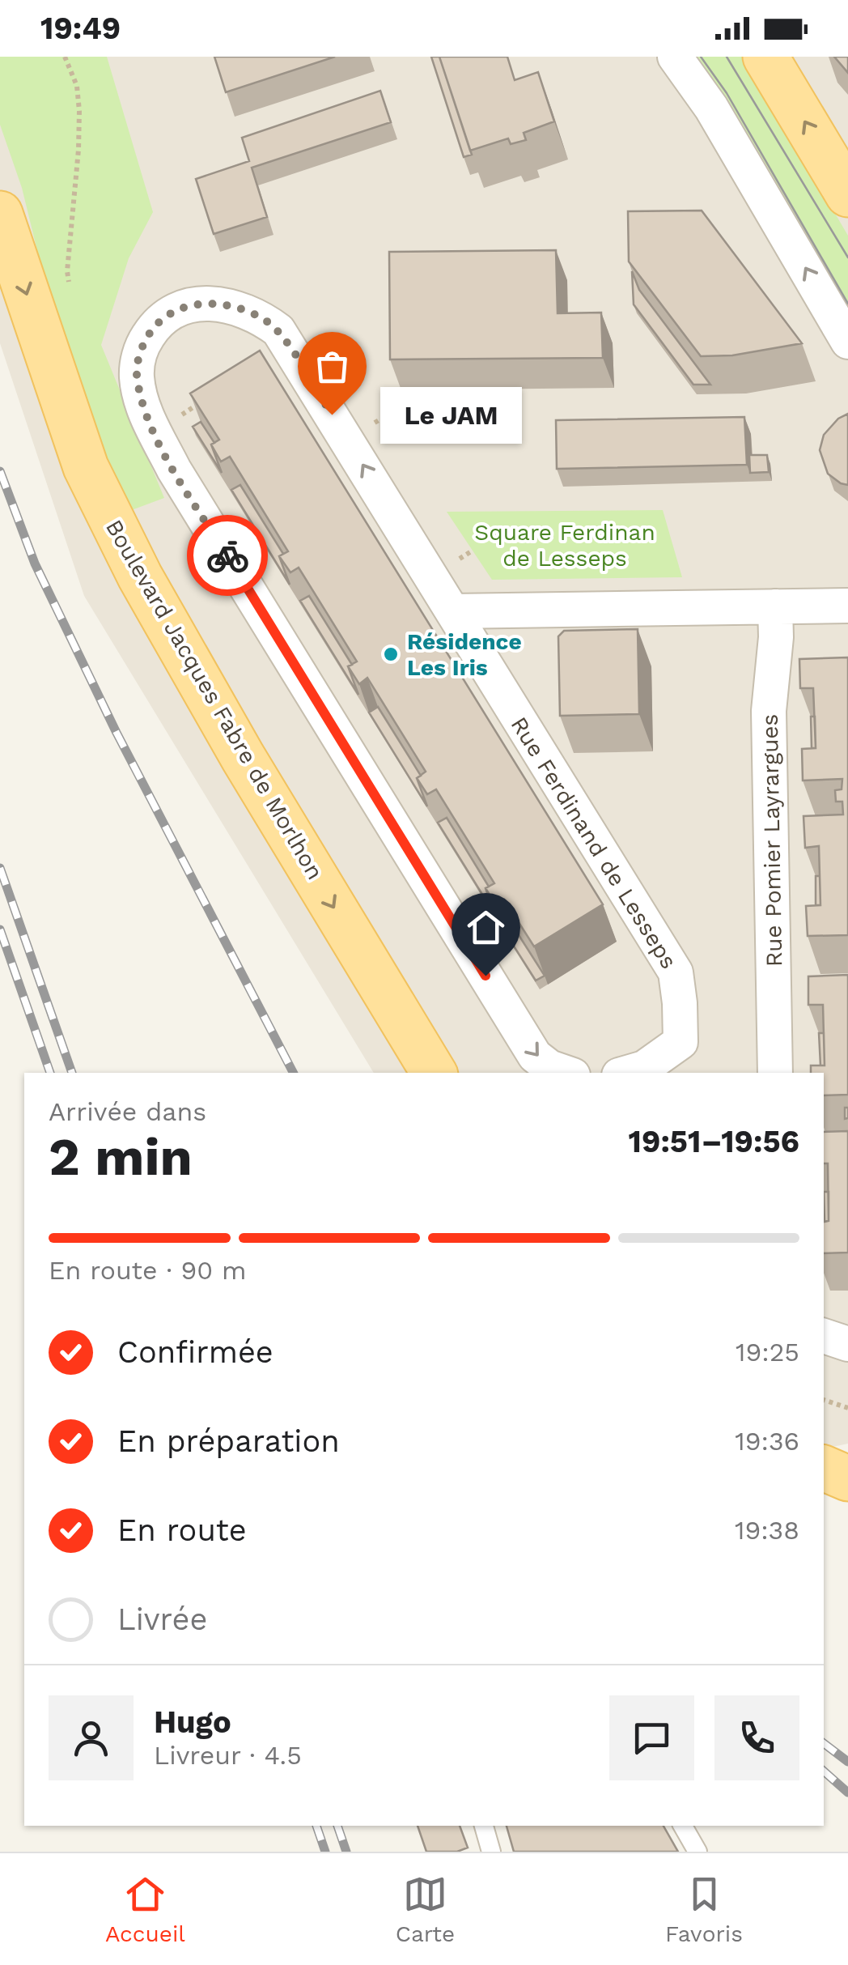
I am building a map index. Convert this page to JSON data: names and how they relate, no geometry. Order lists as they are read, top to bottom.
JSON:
{
  "streets": {
    "main road": ["Boulevard Jacques Fabre de Morlhon"],
    "street": ["Rue Pomier Layrargues", "Rue Ferdinand de Lesseps"]
  },
  "one_way": ["Boulevard Jacques Fabre de Morlhon"],
  "parks": ["Square Ferdinan de Lesseps"],
  "places": ["Le JAM", "Résidence Les Iris"],
  "page": {
    "status": "19:49",
    "bubble": "Le JAM",
    "heading": ["2 min", "Arrivée dans", "19:51–19:56"],
    "panel": ["Hugo", "Livreur · 4.5"],
    "bar": "En route · 90 m",
    "list": [
      ["Confirmée", "19:25"],
      ["En préparation", "19:36"],
      ["En route", "19:38"],
      "Livrée"
    ],
    "tabs": ["Accueil", "Carte", "Favoris"]
  }
}
